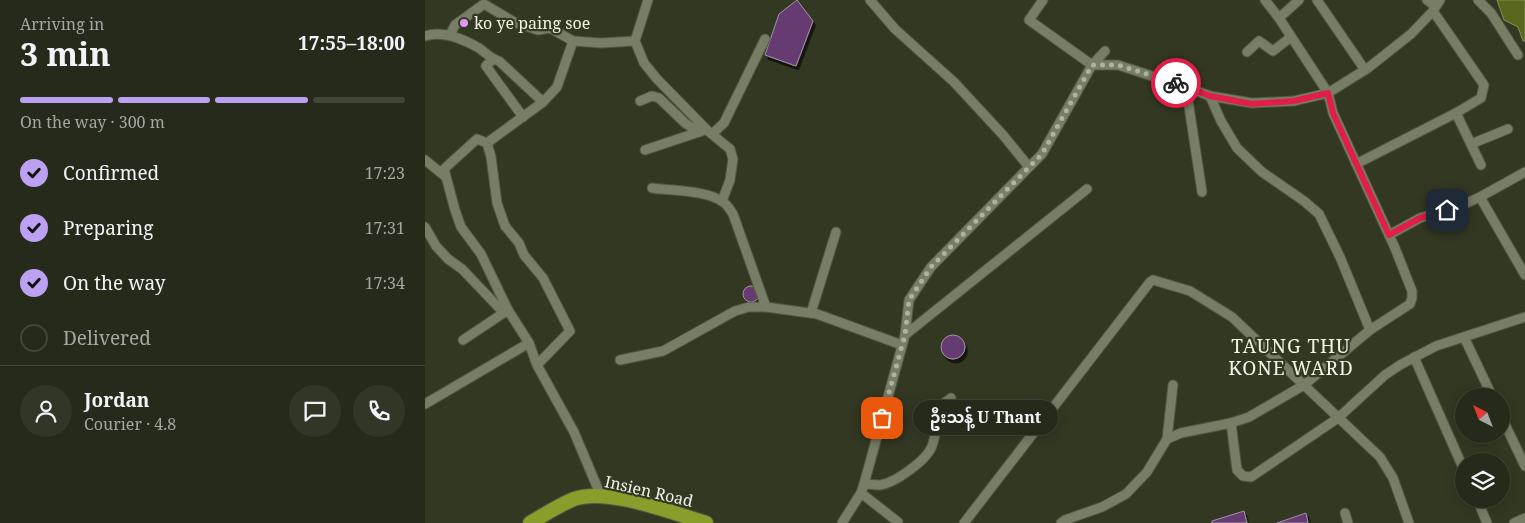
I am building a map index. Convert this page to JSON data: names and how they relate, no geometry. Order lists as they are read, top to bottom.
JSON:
{
  "streets": {
    "main road": ["Insien Road"]
  },
  "districts": ["TAUNG THU KONE WARD"],
  "places": ["ko ye paing soe", "ဦးသန့် U Thant"],
  "north": "top left",
  "page": {
    "heading": ["3 min", "Arriving in", "17:55–18:00"],
    "panel": ["Jordan", "Courier · 4.8"],
    "bar": "On the way · 300 m",
    "list": [
      ["Confirmed", "17:23"],
      ["Preparing", "17:31"],
      ["On the way", "17:34"],
      "Delivered"
    ],
    "bubble": "ဦးသန့် U Thant"
  }
}
